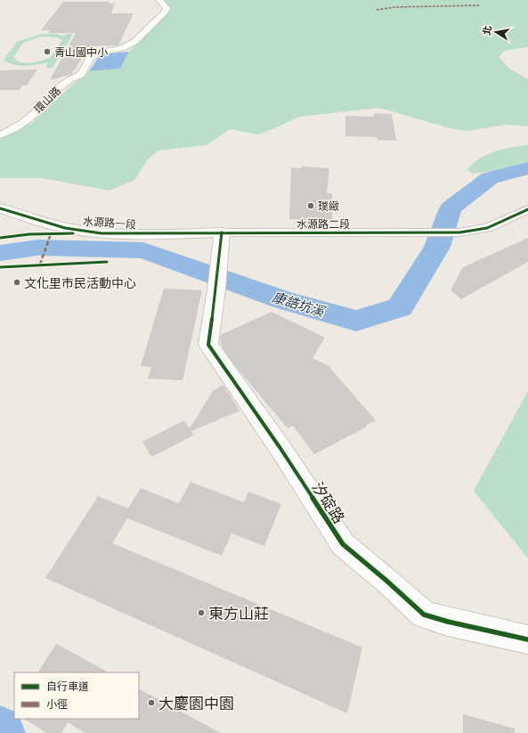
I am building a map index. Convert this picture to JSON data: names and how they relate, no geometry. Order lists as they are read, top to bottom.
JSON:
{
  "streets": {
    "street": [
      "環山路",
      "水源路一段",
      "水源路二段",
      "汐碇路"
    ]
  },
  "crossings": [
    ["水源路一段", "水源路二段"],
    ["水源路一段", "汐碇路"],
    ["水源路二段", "汐碇路"]
  ],
  "water": ["康誥坑溪"],
  "places": [
    "青山國中小",
    "璞緻",
    "文化里市民活動中心",
    "東方山莊",
    "大慶園中園"
  ],
  "legend": ["自行車道", "小徑"],
  "north": "left"
}
